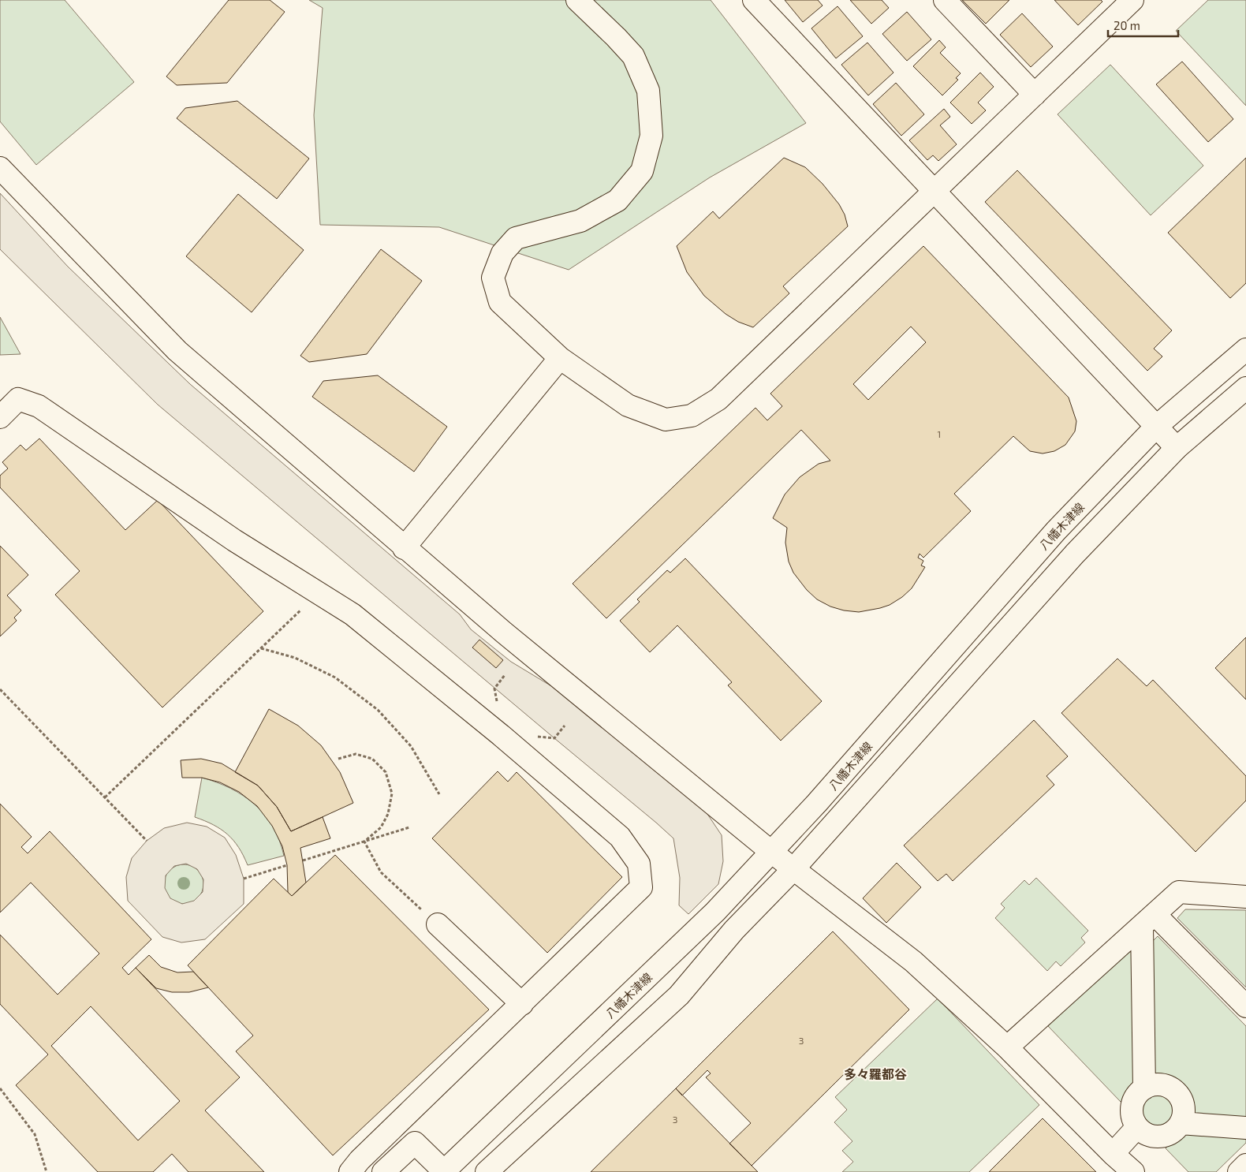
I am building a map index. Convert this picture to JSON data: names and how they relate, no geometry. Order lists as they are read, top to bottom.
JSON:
{
  "streets": {
    "street": ["八幡木津線"]
  },
  "districts": ["多々羅都谷"],
  "house_numbers": ["1", "3", "3"],
  "scale_bar": "20 m"
}
